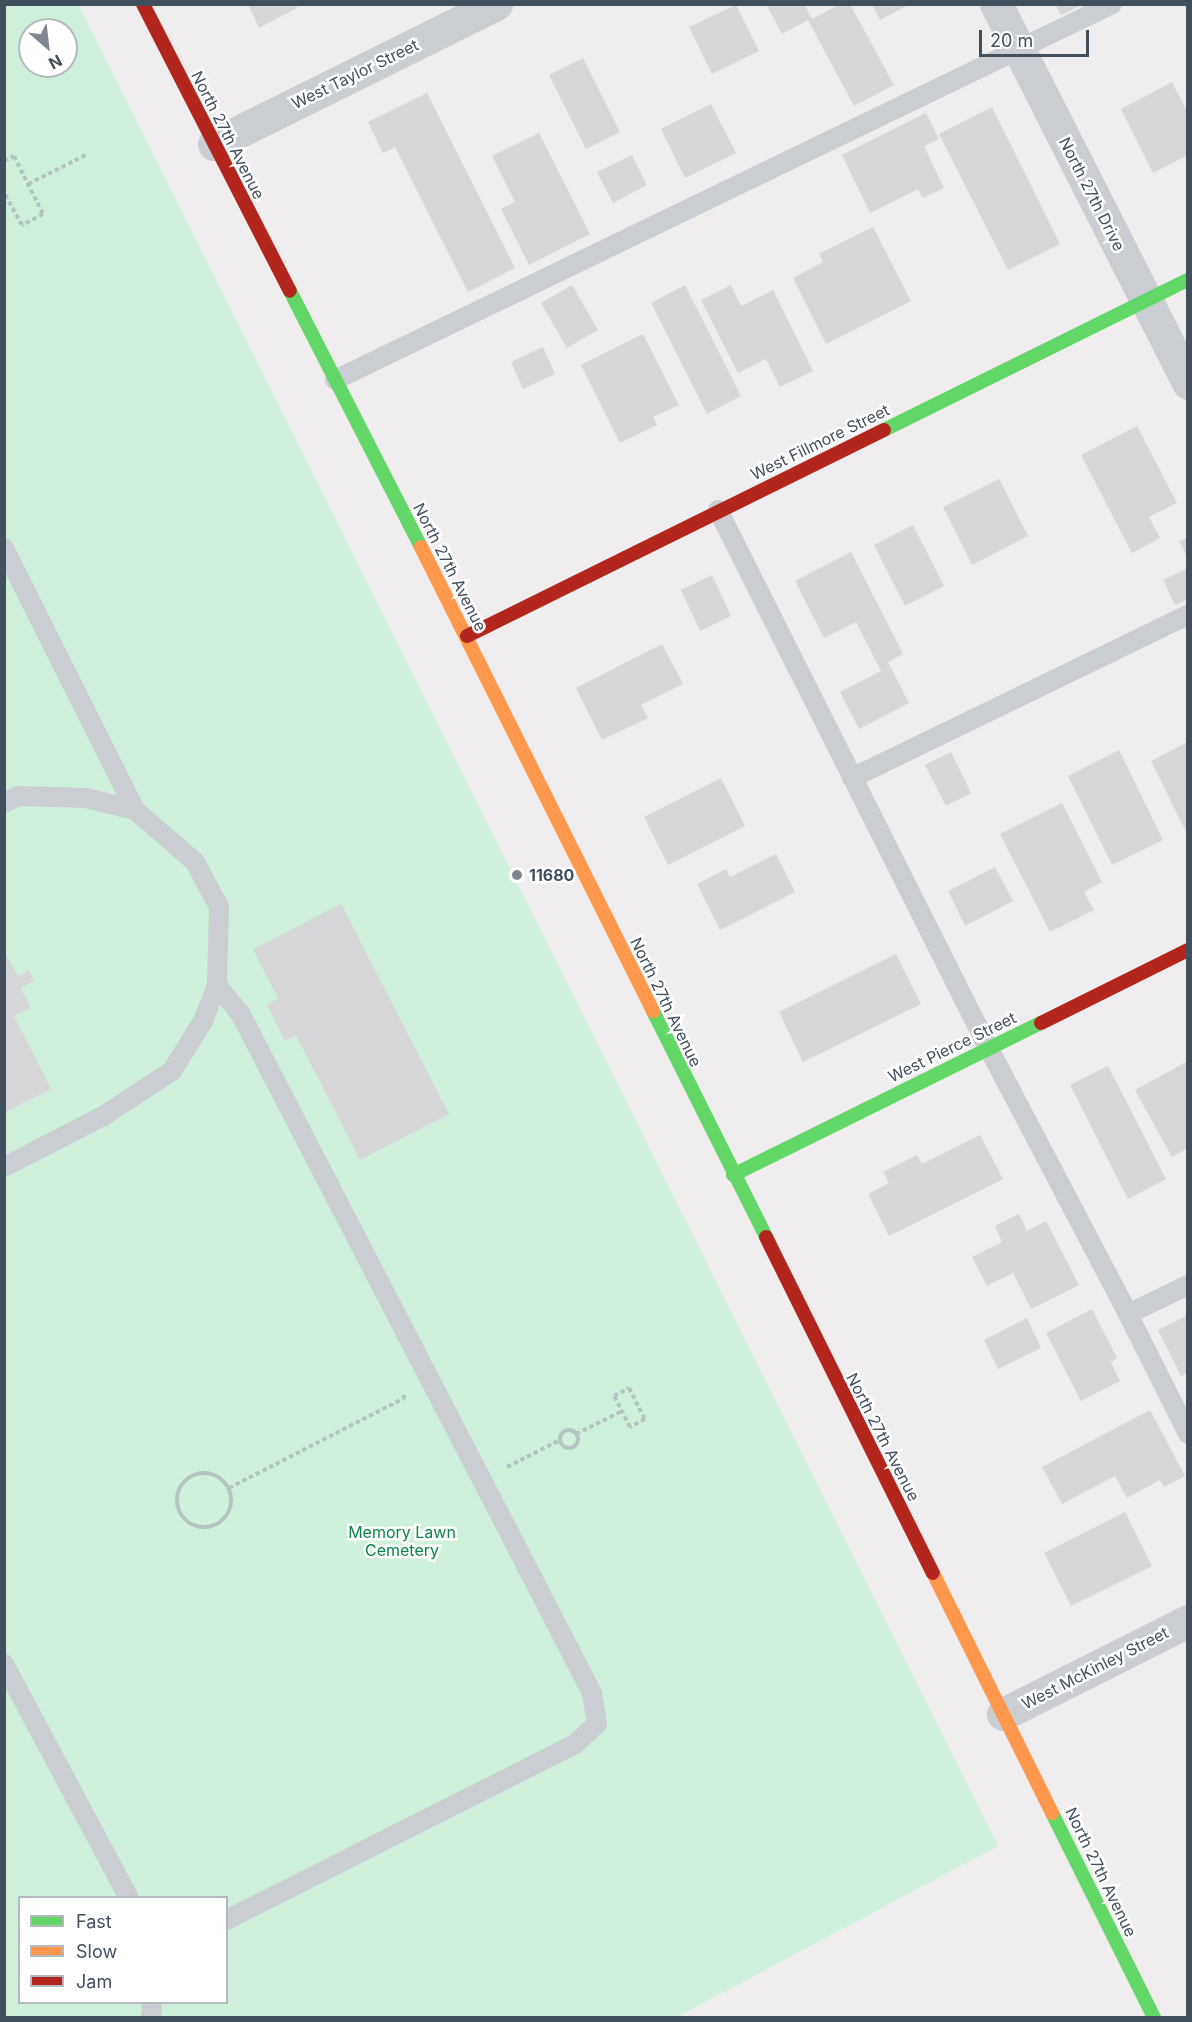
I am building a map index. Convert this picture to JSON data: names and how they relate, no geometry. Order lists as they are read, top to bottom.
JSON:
{
  "streets": {
    "main road": ["North 27th Avenue", "West Fillmore Street", "West Pierce Street"],
    "street": ["West Taylor Street", "North 27th Drive", "West McKinley Street"]
  },
  "crossings": [
    ["West Taylor Street", "North 27th Avenue"],
    ["North 27th Avenue", "West Fillmore Street"],
    ["North 27th Avenue", "West Pierce Street"],
    ["North 27th Avenue", "West McKinley Street"],
    ["North 27th Drive", "West Fillmore Street"]
  ],
  "parks": ["Memory Lawn Cemetery"],
  "places": ["11680"],
  "legend": ["Fast", "Slow", "Jam"],
  "scale_bar": "20 m",
  "north": "bottom right"
}
